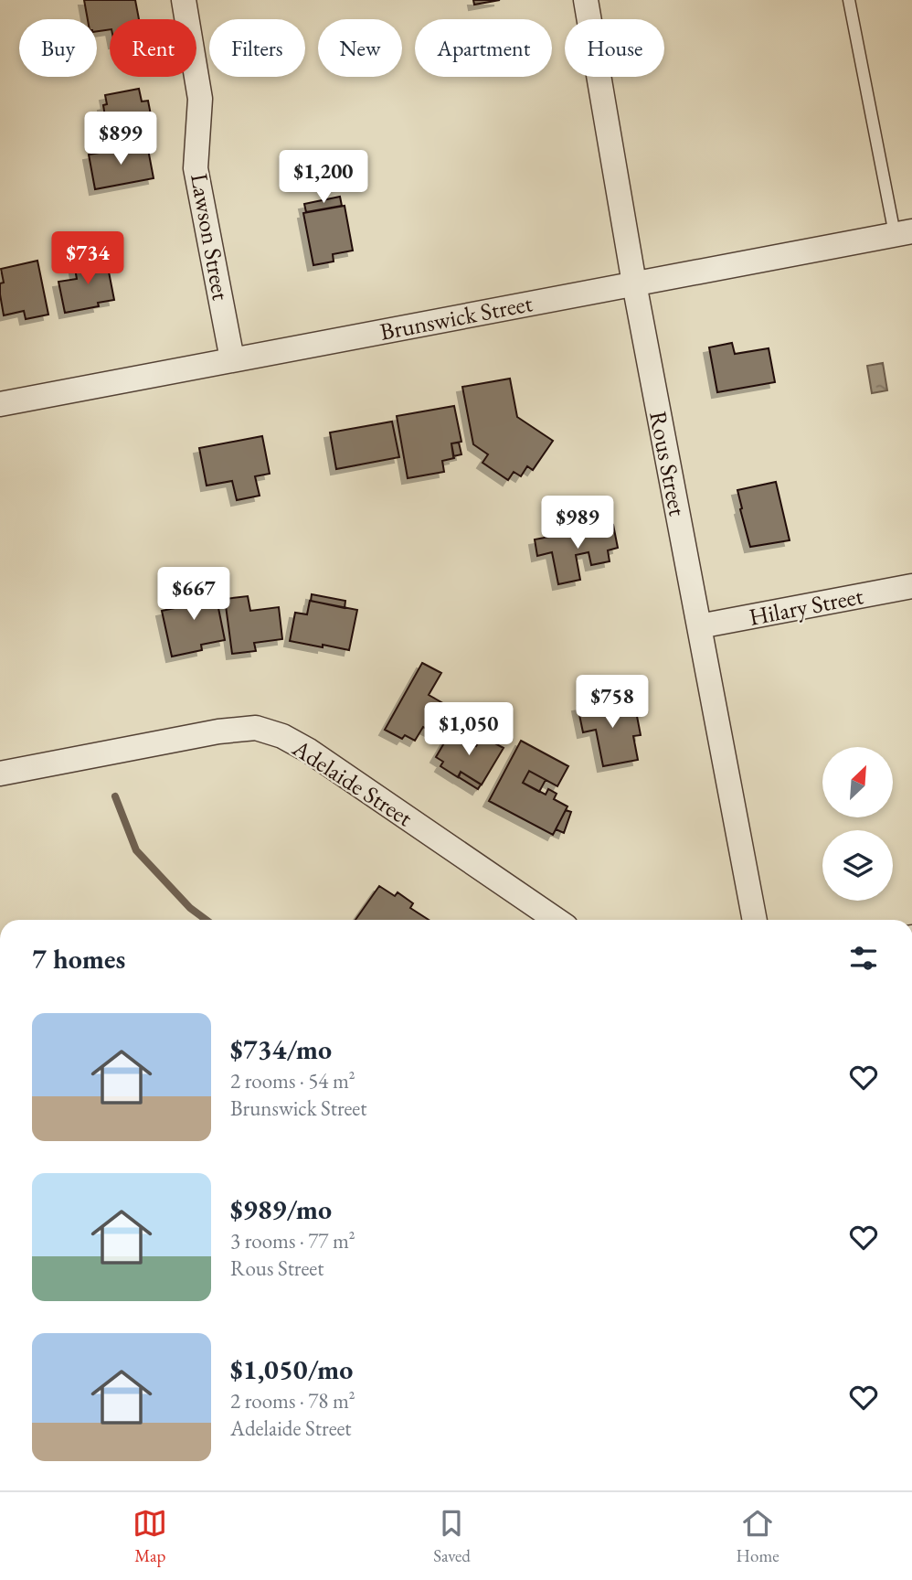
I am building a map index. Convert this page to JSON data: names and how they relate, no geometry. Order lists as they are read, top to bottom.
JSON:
{
  "streets": {
    "street": [
      "Lawson Street",
      "Brunswick Street",
      "Rous Street",
      "Hilary Street",
      "Adelaide Street"
    ]
  },
  "crossings": [
    ["Lawson Street", "Brunswick Street"],
    ["Brunswick Street", "Rous Street"],
    ["Rous Street", "Hilary Street"]
  ],
  "north": "top right",
  "page": {
    "chip": [
      "Buy",
      "Rent",
      "Filters",
      "New",
      "Apartment",
      "House"
    ],
    "price": [
      "$899",
      "$1,200",
      "$734",
      "$989",
      "$667",
      "$758",
      "$1,050"
    ],
    "heading": "7 homes",
    "list": [
      {
        "name": "$734/mo",
        "note": "2 rooms · 54 m² · Brunswick Street"
      },
      {
        "name": "$989/mo",
        "note": "3 rooms · 77 m² · Rous Street"
      },
      {
        "name": "$1,050/mo",
        "note": "2 rooms · 78 m² · Adelaide Street"
      }
    ],
    "tabs": ["Map", "Saved", "Home"]
  }
}
